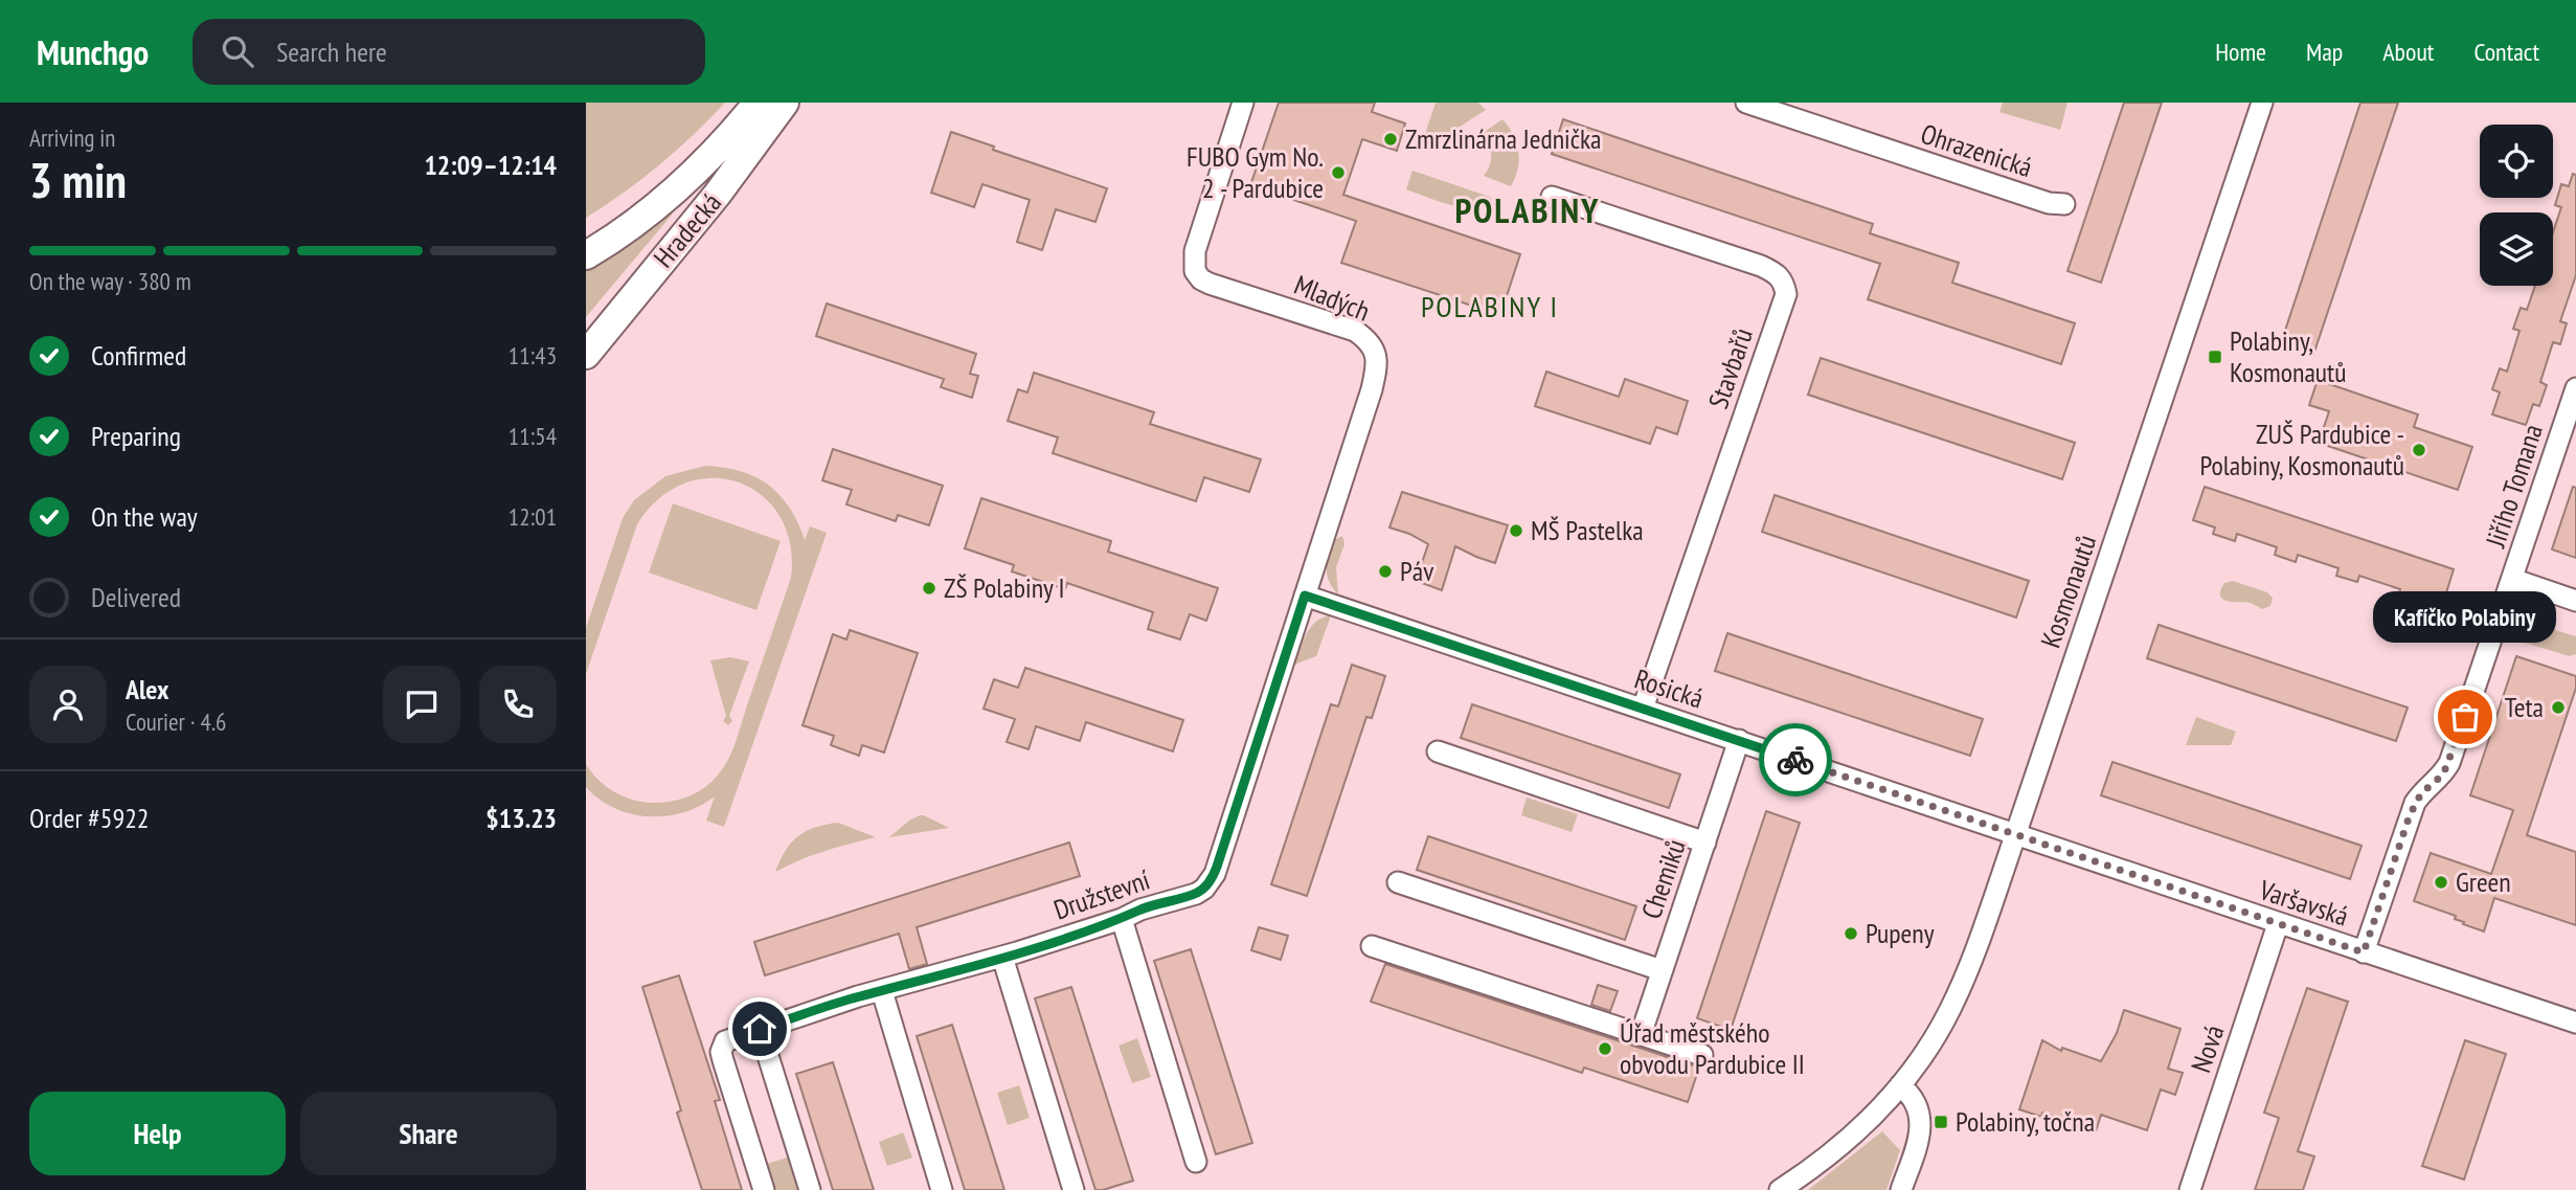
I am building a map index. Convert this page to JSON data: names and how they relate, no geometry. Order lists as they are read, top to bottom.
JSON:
{
  "streets": {
    "main road": ["Hradecká"],
    "street": [
      "Ohrazenická",
      "Mladých",
      "Stavbařů",
      "Jiřího Tomana",
      "Kosmonautů",
      "Rosická",
      "Chemiků",
      "Družstevní",
      "Varšavská",
      "Nová"
    ]
  },
  "crossings": [
    ["Mladých", "Rosická"],
    ["Mladých", "Družstevní"],
    ["Stavbařů", "Rosická"],
    ["Kosmonautů", "Rosická"],
    ["Kosmonautů", "Varšavská"],
    ["Rosická", "Chemiků"],
    ["Rosická", "Družstevní"],
    ["Rosická", "Varšavská"],
    ["Varšavská", "Nová"]
  ],
  "districts": ["POLABINY", "POLABINY I"],
  "places": {
    "other": [
      "Zmrzlinárna Jednička",
      "FUBO Gym No. 2 - Pardubice",
      "ZUŠ Pardubice - Polabiny, Kosmonautů",
      "MŠ Pastelka",
      "Páv",
      "ZŠ Polabiny I",
      "Teta",
      "Kafíčko Polabiny",
      "Green",
      "Pupeny",
      "Úřad městského obvodu Pardubice II"
    ],
    "transit": ["Polabiny, Kosmonautů", "Polabiny, točna"]
  },
  "page": {
    "header": "Munchgo",
    "search": "Search here",
    "nav": [
      "Home",
      "Map",
      "About",
      "Contact"
    ],
    "heading": ["3 min", "Arriving in", "12:09–12:14"],
    "panel": [
      "Alex",
      "Courier · 4.6",
      "Order #5922",
      "$13.23"
    ],
    "bar": "On the way · 380 m",
    "list": [
      ["Confirmed", "11:43"],
      ["Preparing", "11:54"],
      ["On the way", "12:01"],
      "Delivered"
    ],
    "bubble": "Kafíčko Polabiny",
    "buttons": ["Help", "Share"]
  }
}
